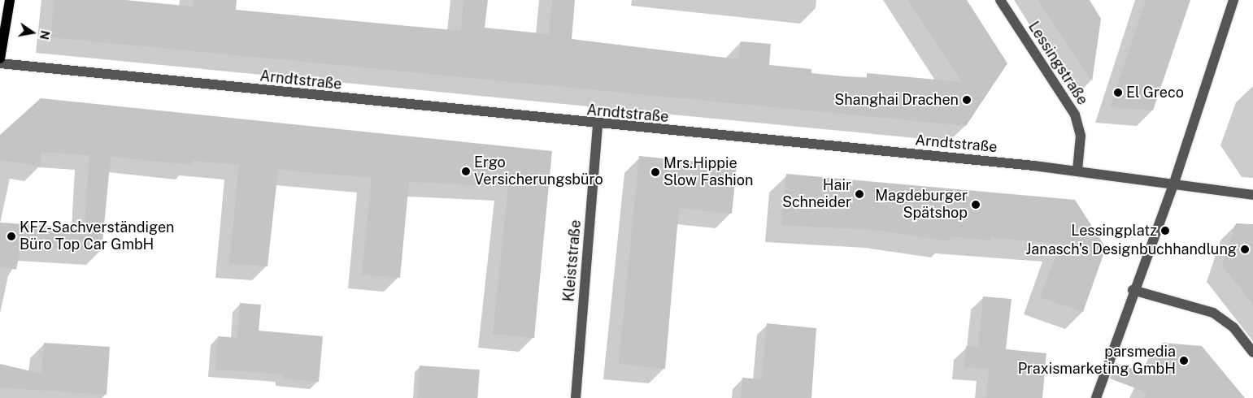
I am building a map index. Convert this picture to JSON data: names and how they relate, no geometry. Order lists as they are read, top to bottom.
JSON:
{
  "streets": {
    "street": ["Lessingstraße", "Arndtstraße", "Kleiststraße"]
  },
  "crossings": [
    ["Lessingstraße", "Arndtstraße"],
    ["Arndtstraße", "Kleiststraße"]
  ],
  "places": [
    "El Greco",
    "Shanghai Drachen",
    "Ergo Versicherungsbüro",
    "Mrs.Hippie Slow Fashion",
    "Hair Schneider",
    "Magdeburger Spätshop",
    "Lessingplatz",
    "KFZ-Sachverständigen Büro Top Car GmbH",
    "Janasch's Designbuchhandlung",
    "parsmedia Praxismarketing GmbH"
  ],
  "north": "right"
}
